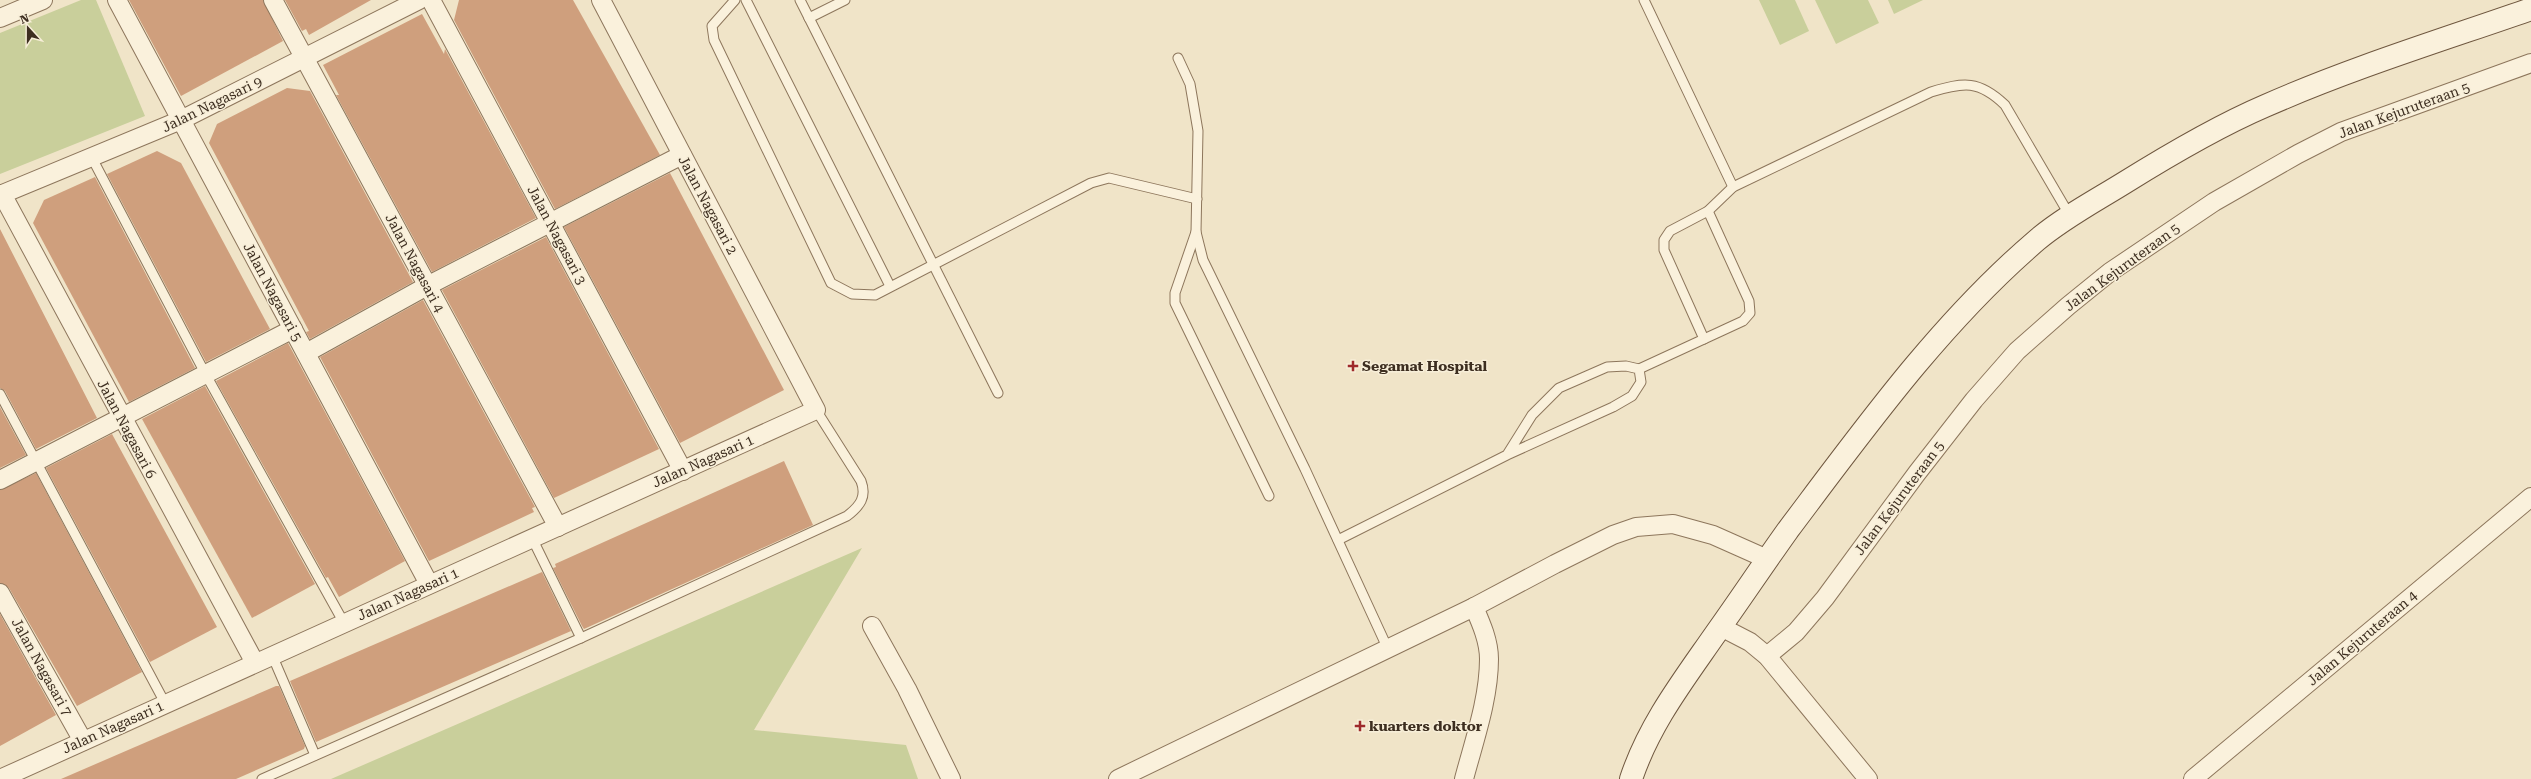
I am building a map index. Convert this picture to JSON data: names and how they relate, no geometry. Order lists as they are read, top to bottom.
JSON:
{
  "streets": {
    "street": [
      "Jalan Nagasari 9",
      "Jalan Kejuruteraan 5",
      "Jalan Nagasari 2",
      "Jalan Nagasari 3",
      "Jalan Nagasari 4",
      "Jalan Nagasari 5",
      "Jalan Nagasari 6",
      "Jalan Nagasari 1",
      "Jalan Kejuruteraan 4",
      "Jalan Nagasari 7"
    ]
  },
  "crossings": [
    ["Jalan Nagasari 9", "Jalan Nagasari 4"],
    ["Jalan Nagasari 9", "Jalan Nagasari 5"],
    ["Jalan Nagasari 9", "Jalan Nagasari 6"],
    ["Jalan Nagasari 2", "Jalan Nagasari 1"],
    ["Jalan Nagasari 3", "Jalan Nagasari 1"],
    ["Jalan Nagasari 4", "Jalan Nagasari 1"],
    ["Jalan Nagasari 5", "Jalan Nagasari 1"],
    ["Jalan Nagasari 6", "Jalan Nagasari 1"],
    ["Jalan Nagasari 1", "Jalan Nagasari 7"]
  ],
  "places": {
    "health": ["Segamat Hospital", "kuarters doktor"]
  },
  "north": "top"
}
